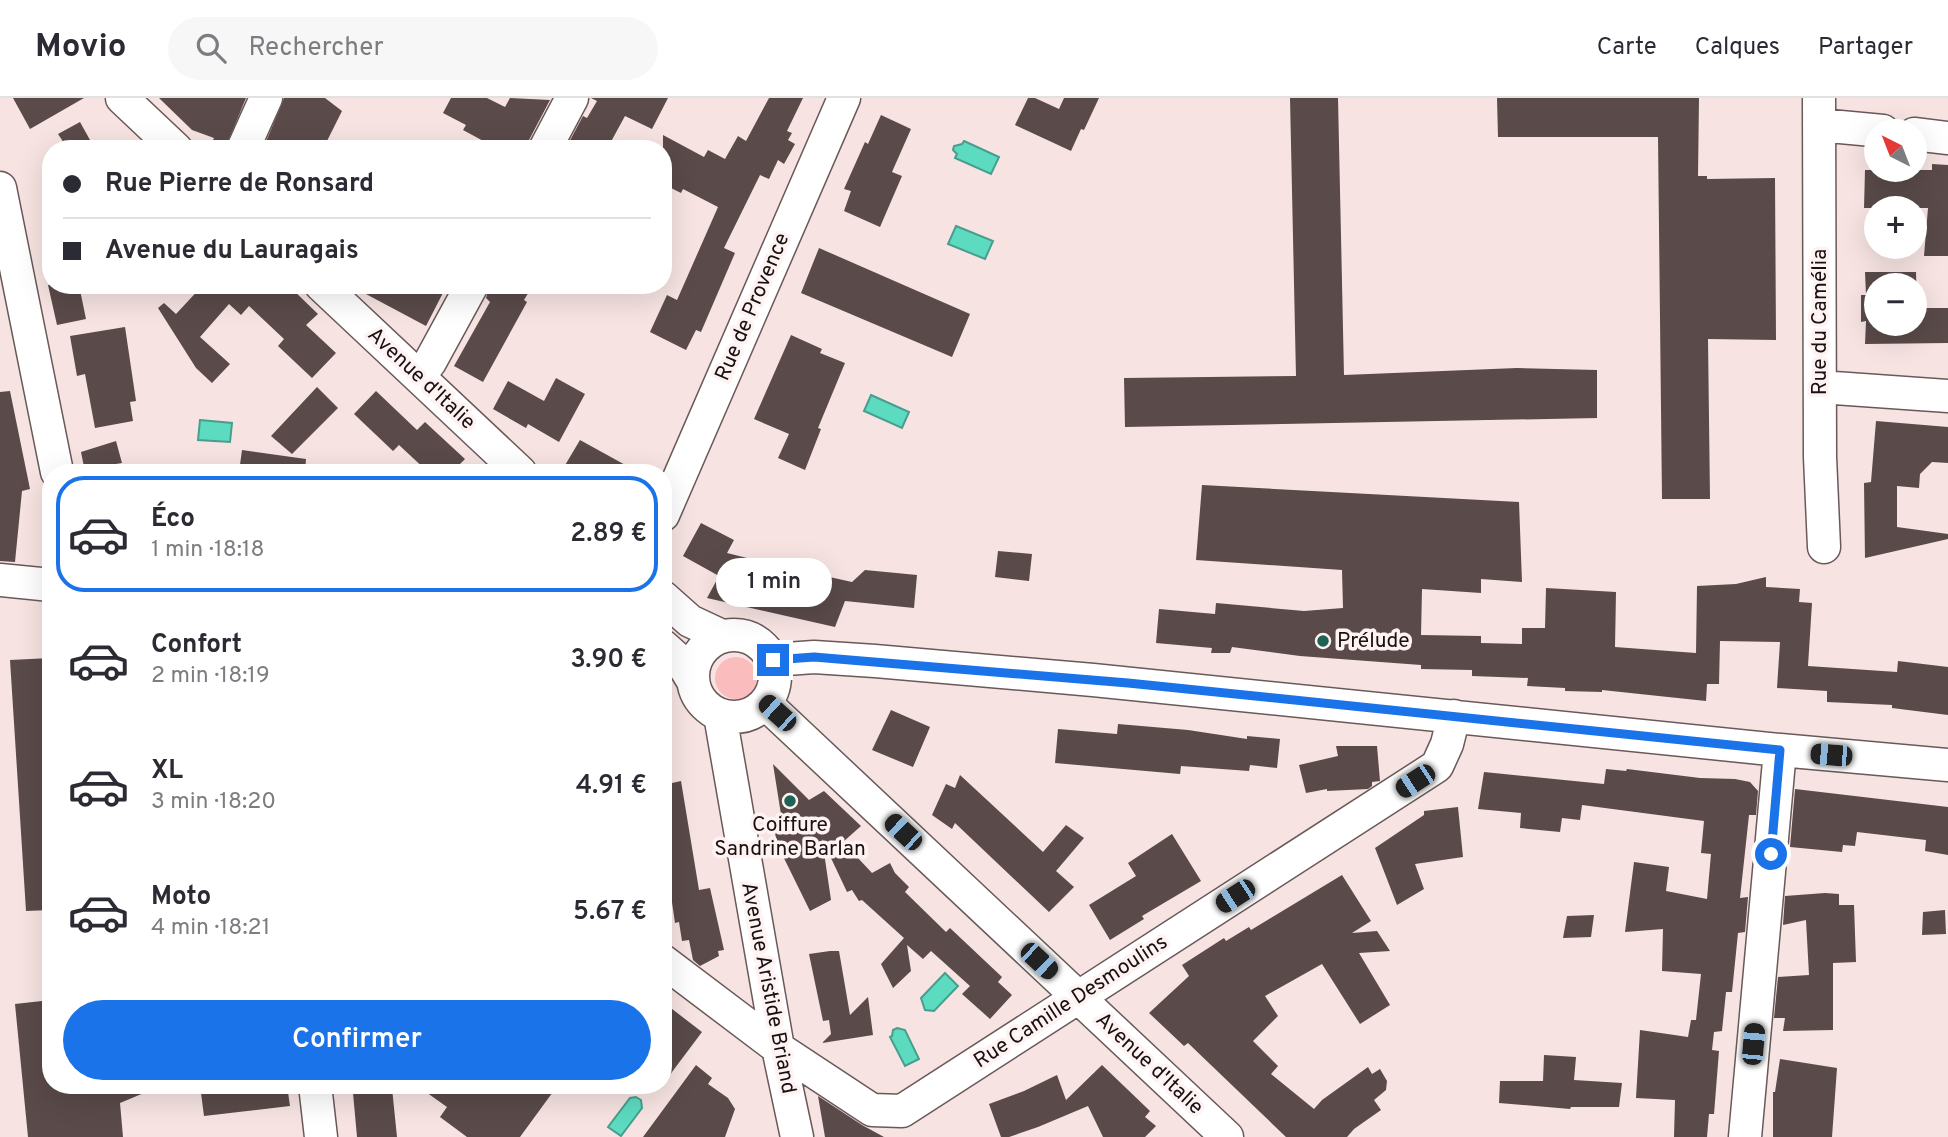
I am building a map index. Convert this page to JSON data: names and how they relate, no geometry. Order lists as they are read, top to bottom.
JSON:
{
  "streets": {
    "street": [
      "Rue de Provence",
      "Rue du Camélia",
      "Avenue d'Italie",
      "Avenue Aristide Briand",
      "Rue Camille Desmoulins"
    ]
  },
  "crossings": [
    ["Avenue d'Italie", "Avenue Aristide Briand"],
    ["Avenue d'Italie", "Rue Camille Desmoulins"],
    ["Avenue Aristide Briand", "Rue Camille Desmoulins"]
  ],
  "places": ["Prélude", "Coiffure Sandrine Barlan"],
  "north": "top left",
  "page": {
    "header": "Movio",
    "search": "Rechercher",
    "nav": ["Carte", "Calques", "Partager"],
    "map_buttons": ["+", "−"],
    "banner": ["Rue Pierre de Ronsard", "Avenue du Lauragais"],
    "list": [
      {
        "name": "Éco",
        "note": "1 min · 18:18",
        "value": "2.89 €"
      },
      {
        "name": "Confort",
        "note": "2 min · 18:19",
        "value": "3.90 €"
      },
      {
        "name": "XL",
        "note": "3 min · 18:20",
        "value": "4.91 €"
      },
      {
        "name": "Moto",
        "note": "4 min · 18:21",
        "value": "5.67 €"
      }
    ],
    "bubble": "1 min",
    "buttons": "Confirmer"
  }
}
